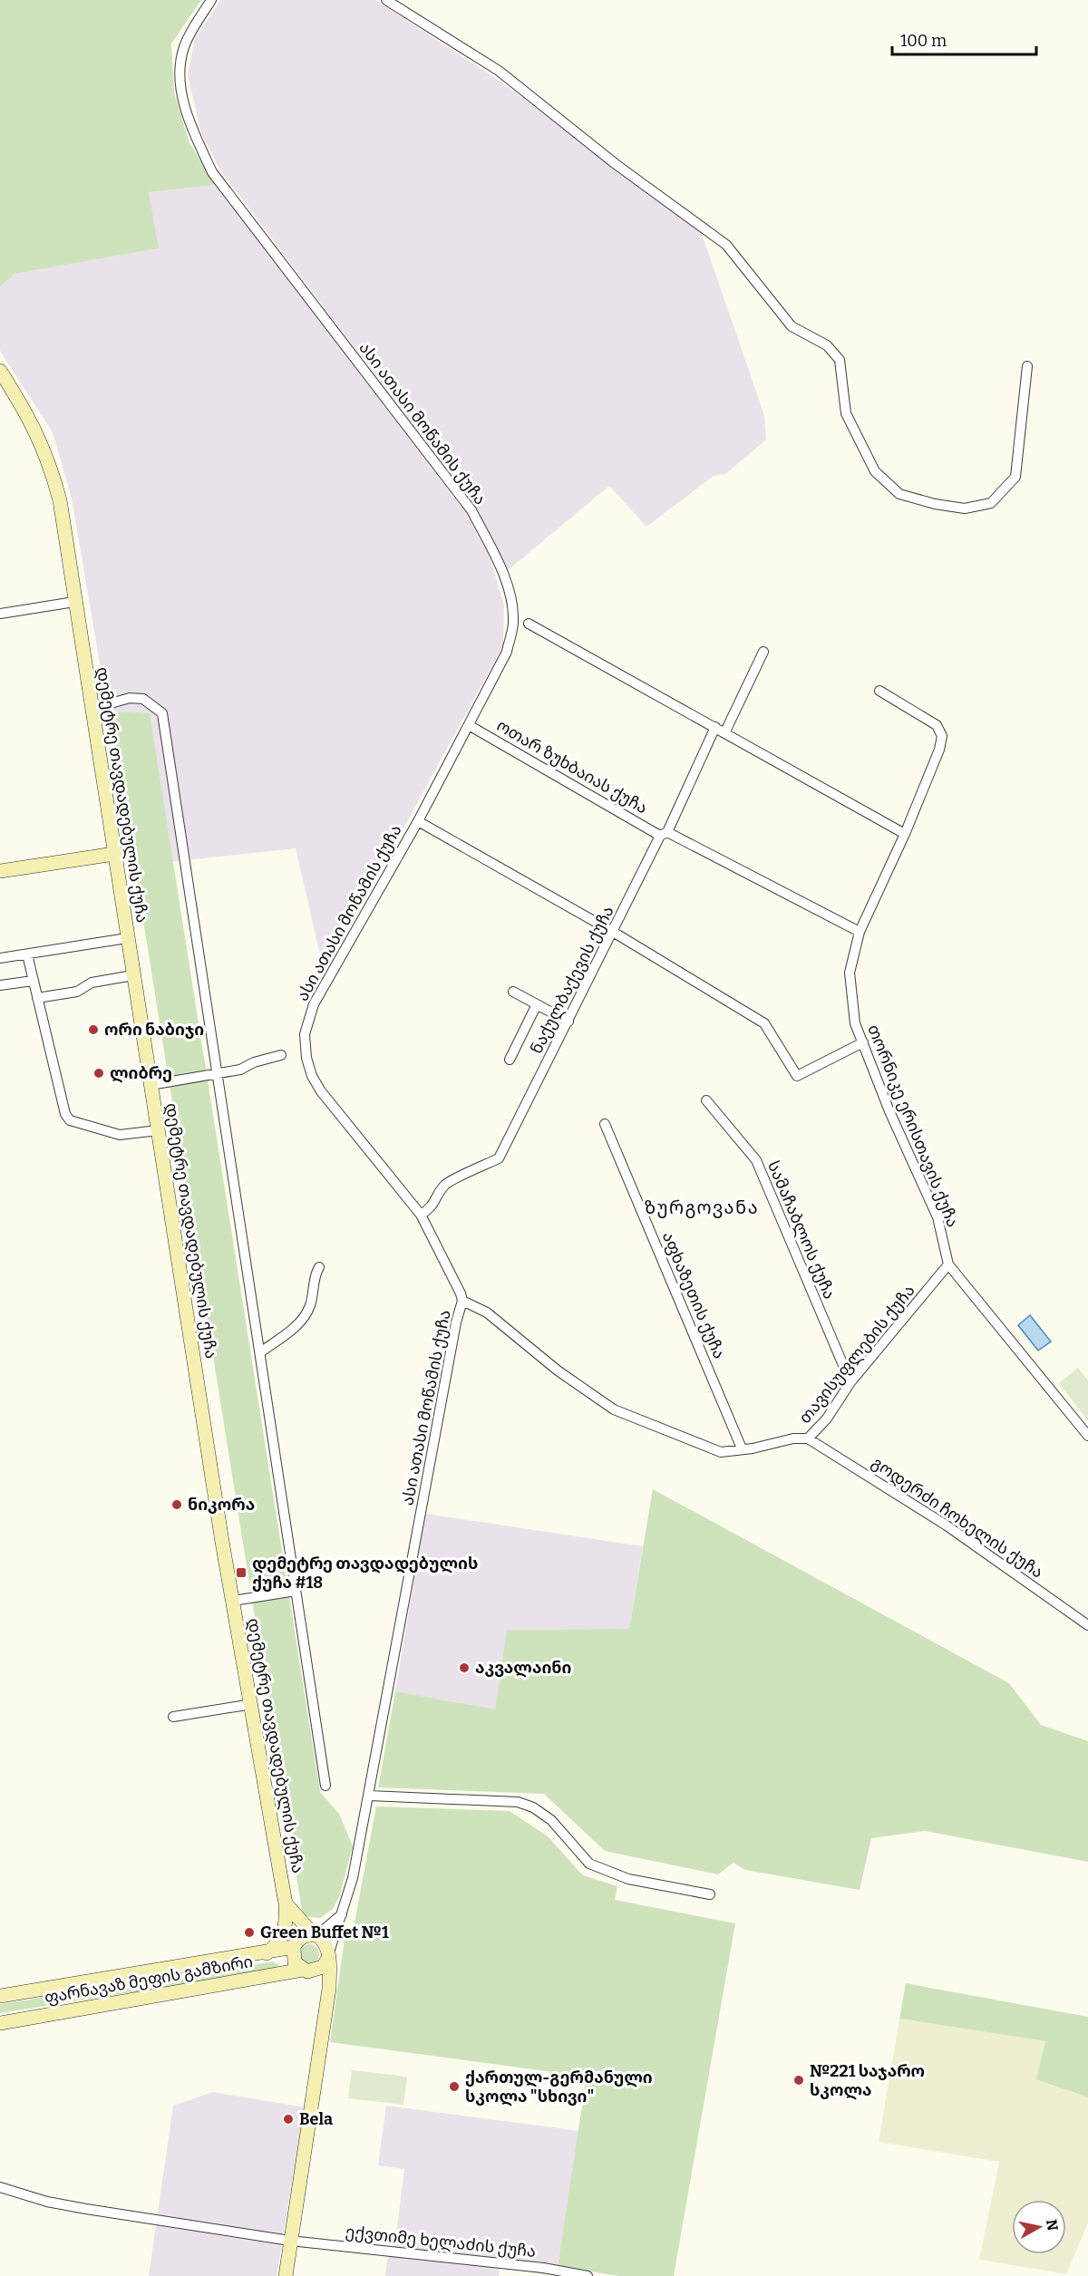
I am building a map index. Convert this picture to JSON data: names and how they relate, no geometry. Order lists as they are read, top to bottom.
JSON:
{
  "streets": {
    "main road": ["დემეტრე თავდადებულის ქუჩა", "ფარნავაზ მეფის გამზირი"],
    "street": [
      "ასი ათასი მოწამის ქუჩა",
      "ოთარ ზუხბაიას ქუჩა",
      "ნაქულბაქევის ქუჩა",
      "თორნიკე ერისთავის ქუჩა",
      "სამაჩაბლოს ქუჩა",
      "აფხაზეთის ქუჩა",
      "თავისუფლების ქუჩა",
      "გოდერძი ჩოხელის ქუჩა",
      "ექვთიმე ხელაძის ქუჩა"
    ]
  },
  "crossings": [
    ["ასი ათასი მოწამის ქუჩა", "ოთარ ზუხბაიას ქუჩა"],
    ["ასი ათასი მოწამის ქუჩა", "ნაქულბაქევის ქუჩა"],
    ["ასი ათასი მოწამის ქუჩა", "თავისუფლების ქუჩა"],
    ["ასი ათასი მოწამის ქუჩა", "ფარნავაზ მეფის გამზირი"],
    ["ოთარ ზუხბაიას ქუჩა", "ნაქულბაქევის ქუჩა"],
    ["ოთარ ზუხბაიას ქუჩა", "თორნიკე ერისთავის ქუჩა"],
    ["თორნიკე ერისთავის ქუჩა", "თავისუფლების ქუჩა"],
    ["სამაჩაბლოს ქუჩა", "თავისუფლების ქუჩა"],
    ["აფხაზეთის ქუჩა", "თავისუფლების ქუჩა"],
    ["თავისუფლების ქუჩა", "გოდერძი ჩოხელის ქუჩა"]
  ],
  "districts": ["ზურგოვანა"],
  "places": {
    "other": [
      "ორი ნაბიჯი",
      "ლიბრე",
      "ნიკორა",
      "აკვალაინი",
      "Green Buffet №1",
      "№221 საჯარო სკოლა",
      "ქართულ-გერმანული სკოლა \"სხივი\"",
      "Bela"
    ],
    "transit": ["დემეტრე თავდადებულის ქუჩა #18"]
  },
  "scale_bar": "100 m",
  "north": "right"
}
